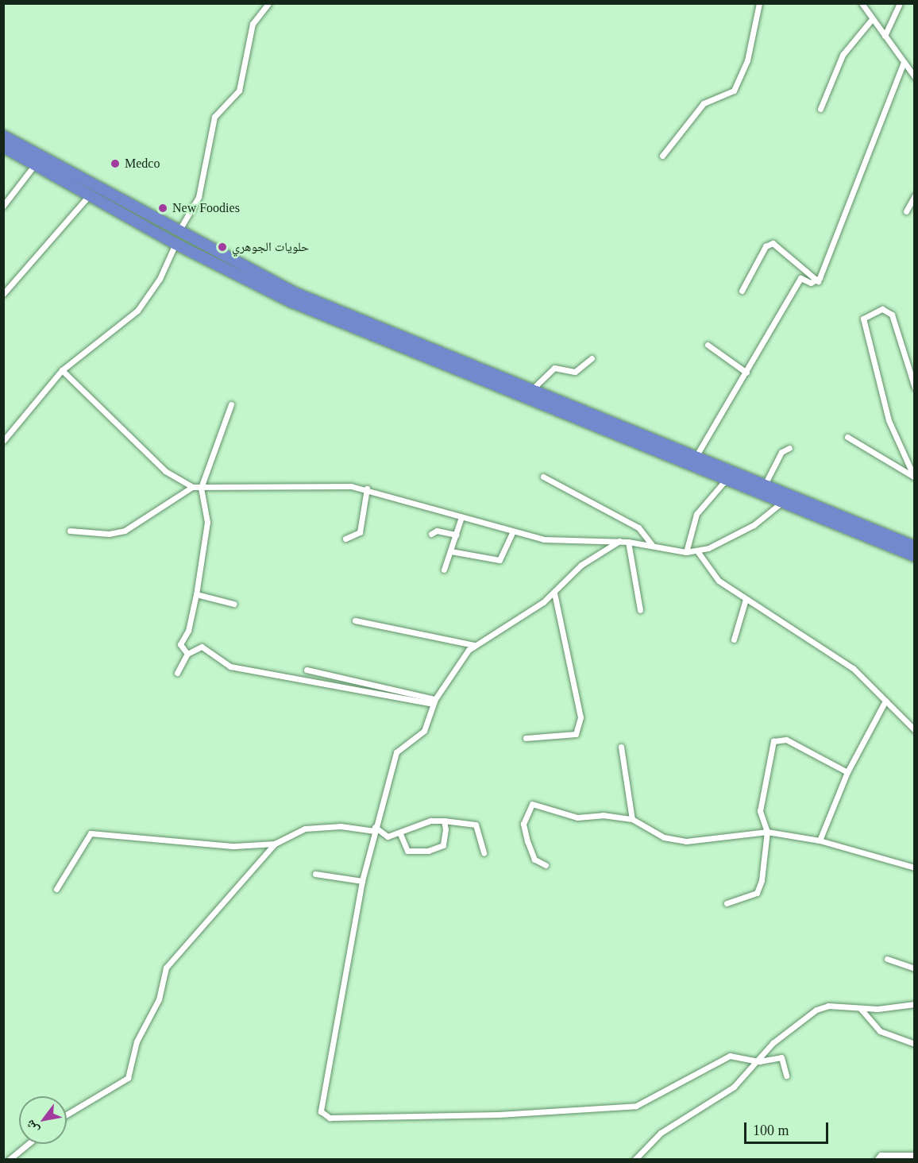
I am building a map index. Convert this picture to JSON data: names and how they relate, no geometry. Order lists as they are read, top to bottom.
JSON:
{
  "places": ["Medco", "New Foodies", "حلويات الجوهري"],
  "scale_bar": "100 m",
  "north": "bottom left"
}
